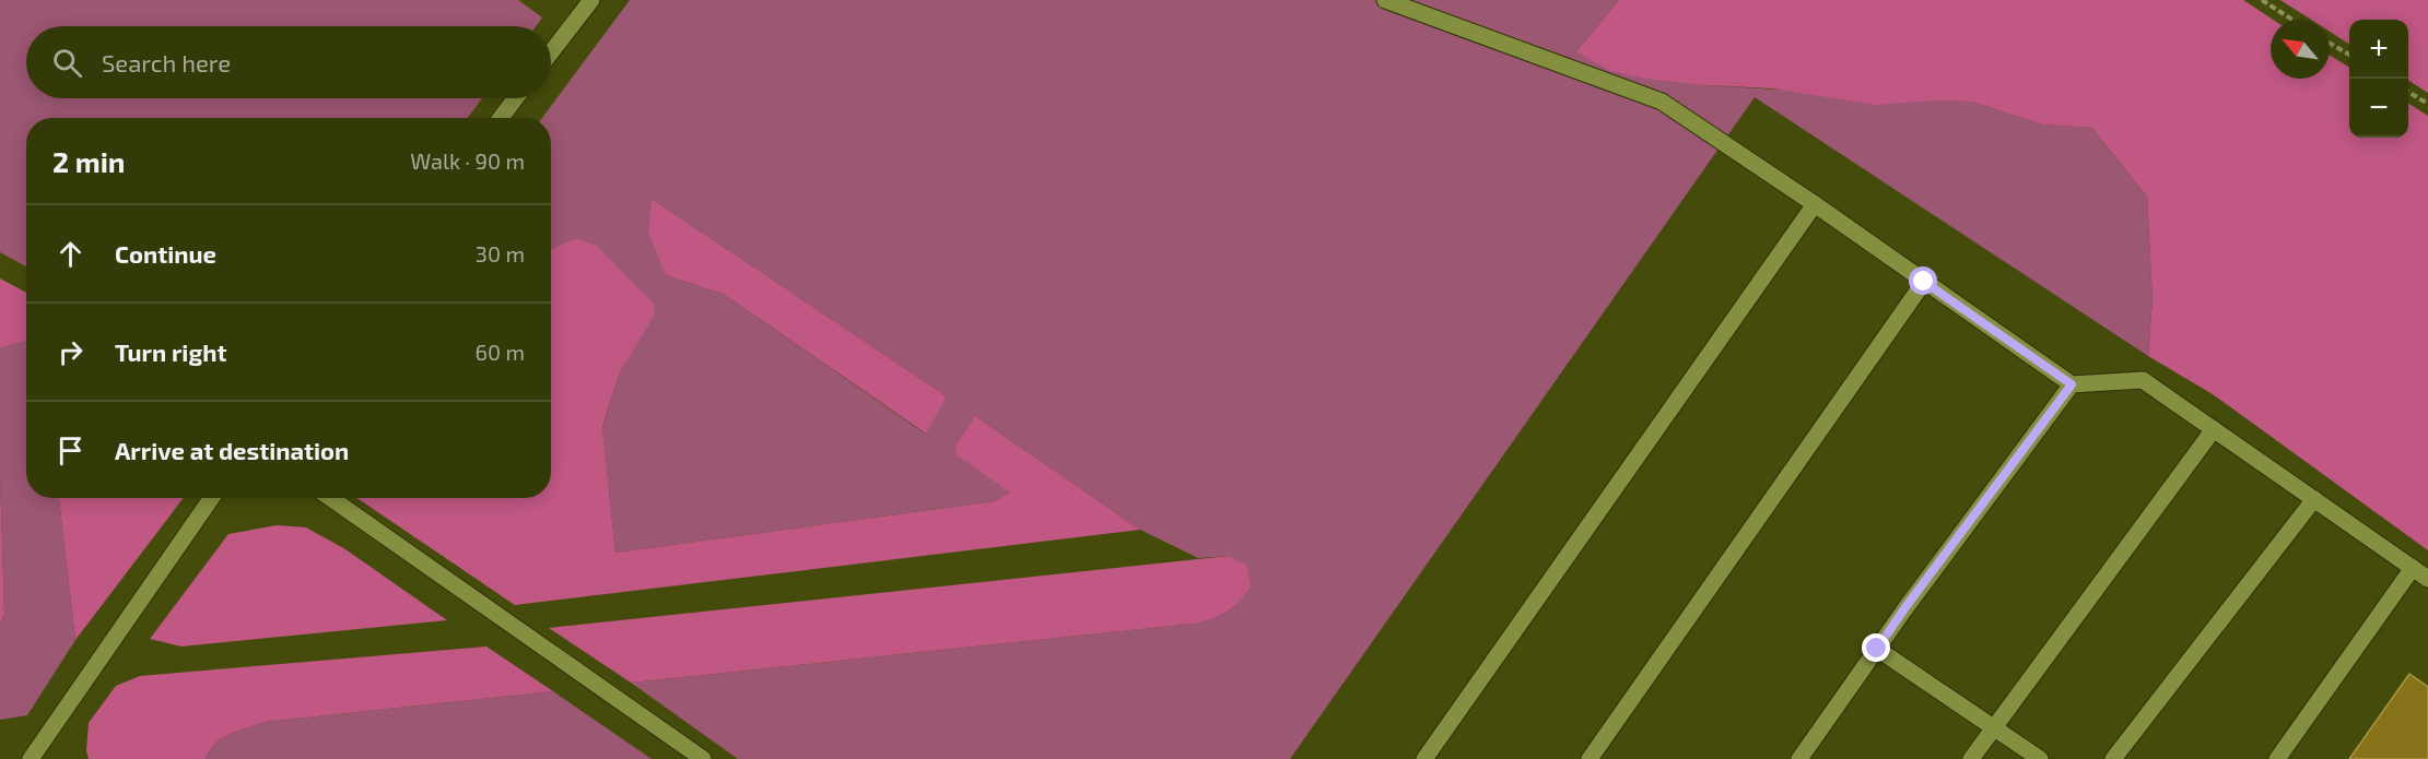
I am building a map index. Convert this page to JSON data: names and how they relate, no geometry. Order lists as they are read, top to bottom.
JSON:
{
  "north": "top left",
  "page": {
    "map_buttons": ["+", "−"],
    "search": "Search here",
    "heading": ["2 min", "Walk · 90 m"],
    "list": [
      ["Continue", "30 m"],
      ["Turn right", "60 m"],
      "Arrive at destination"
    ]
  }
}
